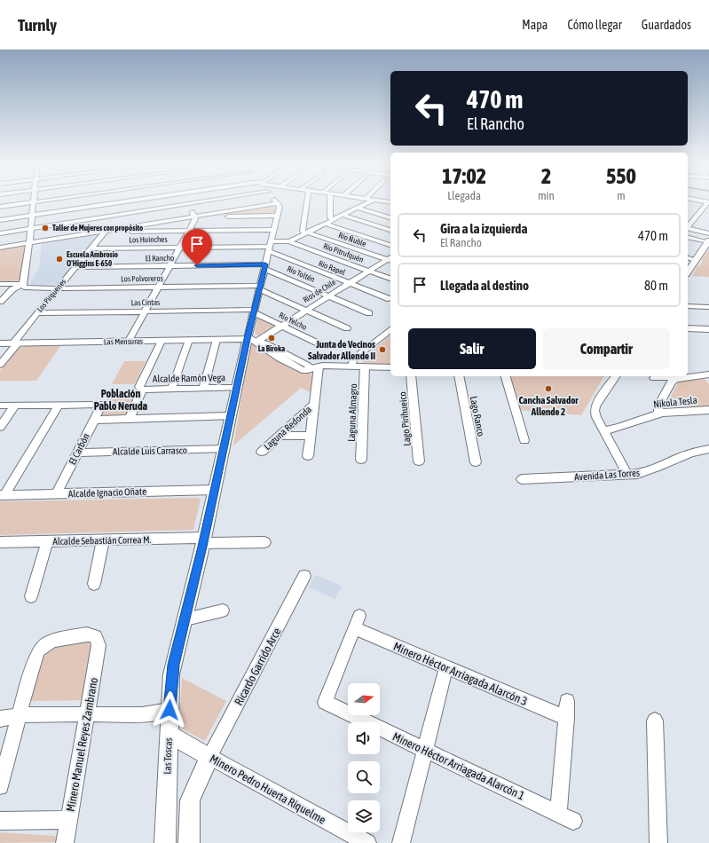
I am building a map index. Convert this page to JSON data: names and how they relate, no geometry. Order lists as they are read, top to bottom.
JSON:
{
  "streets": {
    "street": [
      "Los Huinches",
      "Río Ñuble",
      "Río Pitrufquén",
      "El Rancho",
      "Río Rapel",
      "Río Toltén",
      "Los Polvoreros",
      "Ríos de Chile",
      "Los Pirquenes",
      "Las Cintas",
      "Río Yelcho",
      "Las Mensuras",
      "Alcalde Ramòn Vega",
      "Nikola Tesla",
      "Laguna Almagro",
      "Lago Ranco",
      "Lago Pirihueico",
      "Laguna Redonda",
      "El Carbón",
      "Alcalde Luis Carrasco",
      "Avenida Las Torres",
      "Alcalde Ignacio Oñate",
      "Alcalde Sebastián Correa M.",
      "Ricardo Garrido Arce",
      "Minero Héctor Arriagada Alarcón 3",
      "Minero Manuel Reyes Zambrano",
      "Las Toscas",
      "Minero Héctor Arriagada Alarcón 1",
      "Minero Pedro Huerta Riquelme"
    ]
  },
  "crossings": [
    ["Los Huinches", "Río Pitrufquén"],
    ["Los Huinches", "Río Rapel"],
    ["Los Huinches", "Los Pirquenes"],
    ["Los Huinches", "Las Toscas"],
    ["Río Ñuble", "Ríos de Chile"],
    ["Río Pitrufquén", "Ríos de Chile"],
    ["El Rancho", "Río Toltén"],
    ["El Rancho", "Los Pirquenes"],
    ["El Rancho", "Las Toscas"],
    ["Río Rapel", "Ríos de Chile"],
    ["Río Rapel", "Las Toscas"],
    ["Río Toltén", "Ríos de Chile"],
    ["Río Toltén", "Las Toscas"],
    ["Los Polvoreros", "Los Pirquenes"],
    ["Los Polvoreros", "Las Toscas"],
    ["Ríos de Chile", "Río Yelcho"],
    ["Ríos de Chile", "Las Mensuras"],
    ["Ríos de Chile", "Las Toscas"],
    ["Los Pirquenes", "Las Cintas"],
    ["Los Pirquenes", "Las Mensuras"],
    ["Las Cintas", "Río Yelcho"],
    ["Las Cintas", "Las Toscas"],
    ["Río Yelcho", "Las Toscas"],
    ["Las Mensuras", "Las Toscas"],
    ["Alcalde Ramòn Vega", "Las Toscas"],
    ["El Carbón", "Alcalde Luis Carrasco"],
    ["El Carbón", "Alcalde Ignacio Oñate"],
    ["Alcalde Luis Carrasco", "Las Toscas"],
    ["Alcalde Ignacio Oñate", "Las Toscas"],
    ["Alcalde Sebastián Correa M.", "Las Toscas"],
    ["Ricardo Garrido Arce", "Minero Pedro Huerta Riquelme"],
    ["Minero Héctor Arriagada Alarcón 3", "Minero Héctor Arriagada Alarcón 1"],
    ["Las Toscas", "Minero Pedro Huerta Riquelme"]
  ],
  "districts": ["Población Pablo Neruda"],
  "places": [
    "Taller de Mujeres con propósito",
    "Escuela Ambrosio O'Higgins E-650",
    "La Biroka",
    "Junta de Vecinos Salvador Allende II",
    "Cancha Salvador Allende 2"
  ],
  "north": "right",
  "page": {
    "header": "Turnly",
    "nav": ["Mapa", "Cómo llegar", "Guardados"],
    "turn": ["470 m", "El Rancho"],
    "eta": [
      "17:02",
      "Llegada",
      "2",
      "min",
      "550",
      "m"
    ],
    "list": [
      {
        "name": "Gira a la izquierda",
        "note": "El Rancho",
        "value": "470 m"
      },
      {
        "name": "Llegada al destino",
        "value": "80 m"
      }
    ],
    "buttons": ["Salir", "Compartir"]
  }
}
